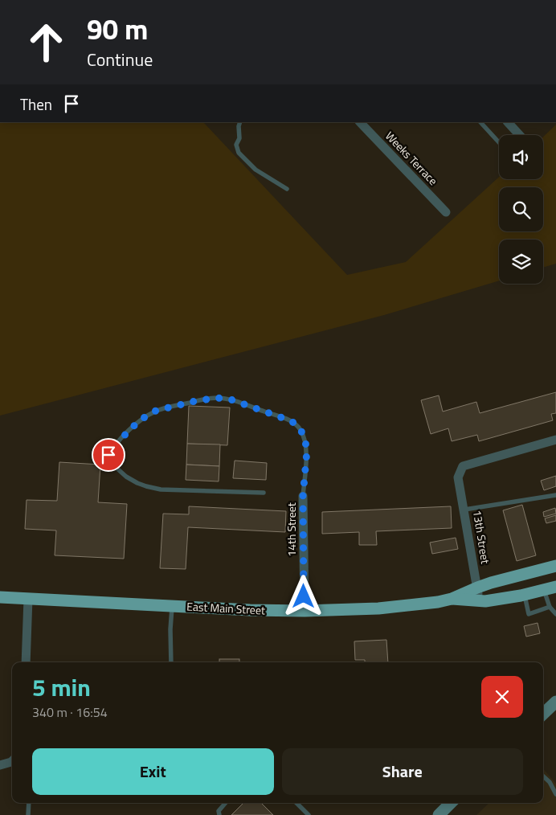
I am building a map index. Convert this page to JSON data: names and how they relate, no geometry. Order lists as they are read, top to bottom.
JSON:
{
  "streets": {
    "highway": ["East Main Street"],
    "street": ["Weeks Terrace", "14th Street", "13th Street"]
  },
  "crossings": [
    ["14th Street", "East Main Street"],
    ["13th Street", "East Main Street"]
  ],
  "page": {
    "turn": ["90 m", "Continue"],
    "then": "Then",
    "heading": ["5 min", "340 m · 16:54"],
    "buttons": ["Exit", "Share"]
  }
}
